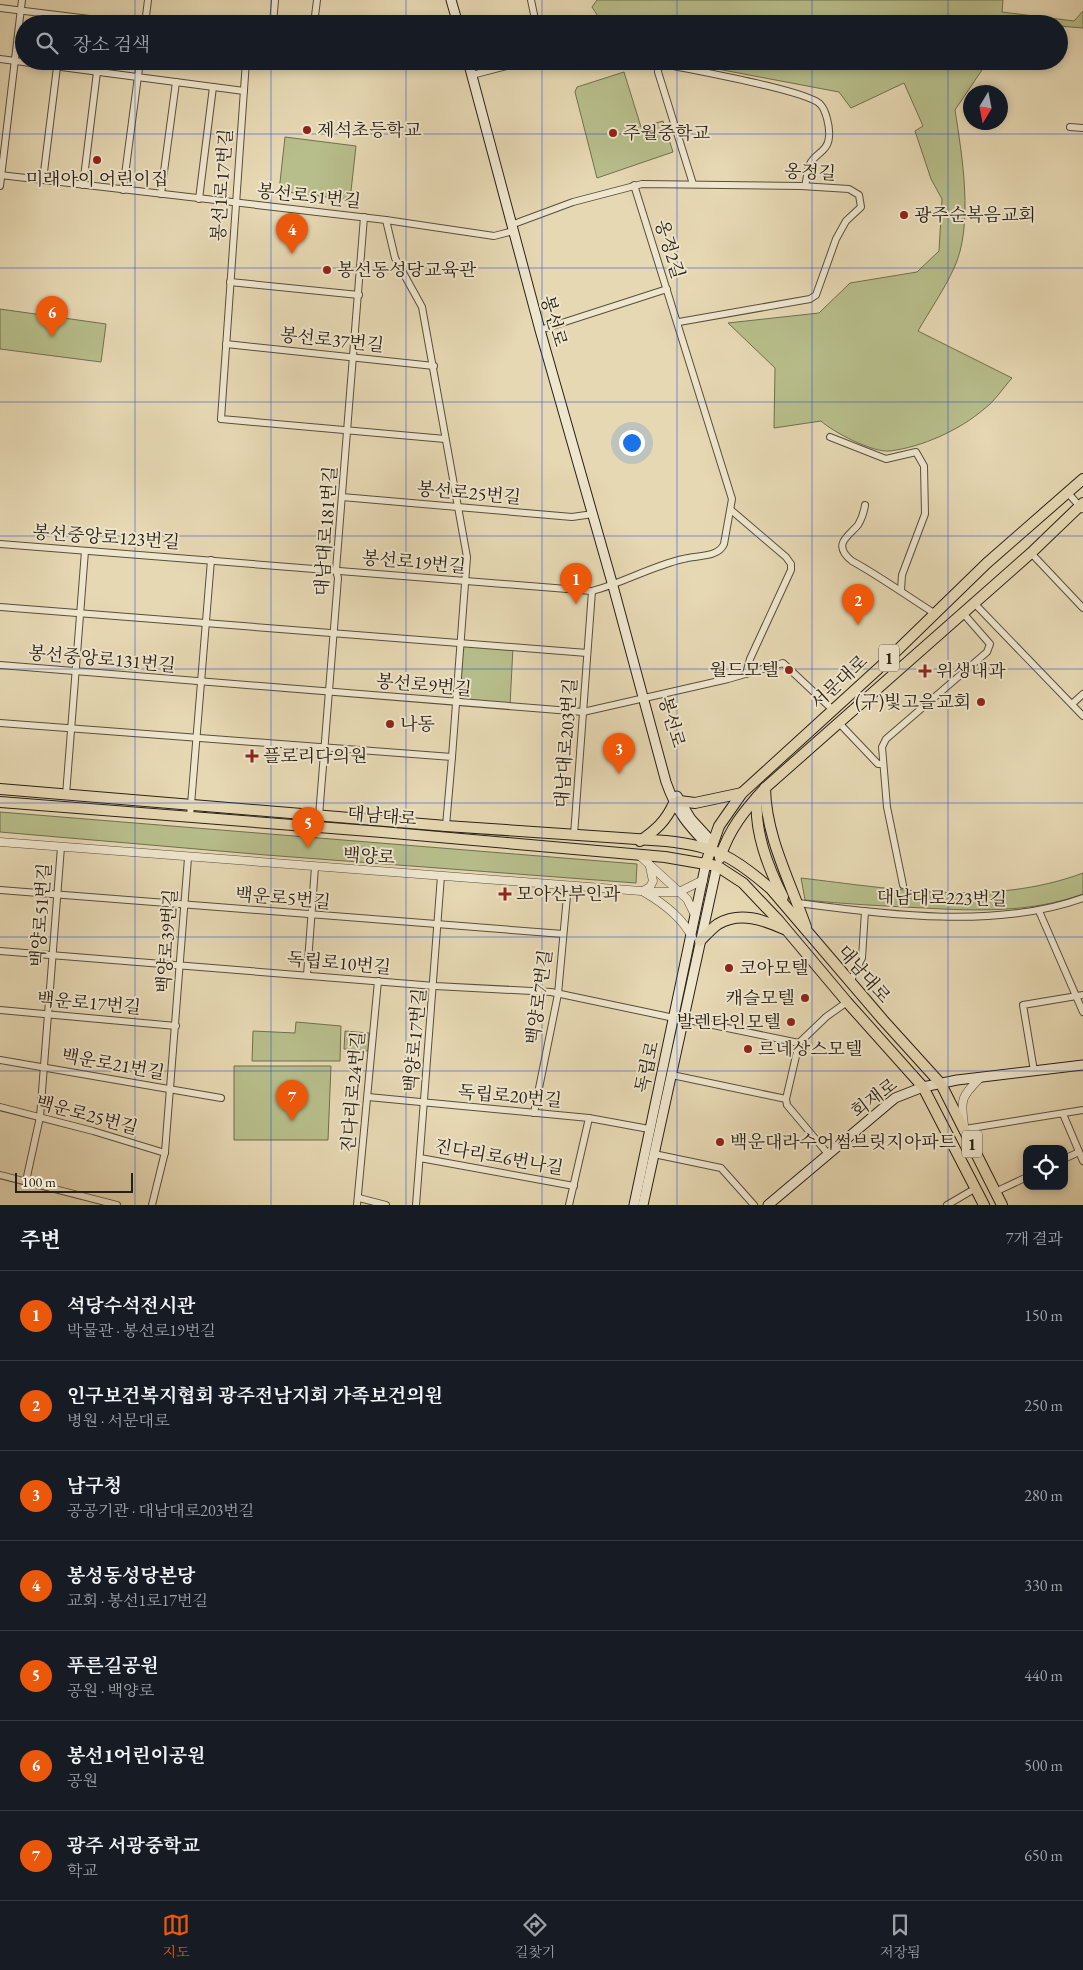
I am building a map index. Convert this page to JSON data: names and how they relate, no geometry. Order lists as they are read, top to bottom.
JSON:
{
  "streets": {
    "main road": [
      "봉선로",
      "1",
      "서문대로",
      "대남대로",
      "독립로",
      "회재로"
    ],
    "street": [
      "옹정길",
      "봉선1로17번길",
      "봉선로51번길",
      "옹정2길",
      "봉선로37번길",
      "봉선로25번길",
      "대남대로181번길",
      "봉선중앙로123번길",
      "봉선로19번길",
      "봉선중앙로131번길",
      "봉선로9번길",
      "대남대로203번길",
      "백양로",
      "백운로5번길",
      "대남대로223번길",
      "백양로51번길",
      "백양로39번길",
      "독립로10번길",
      "백양로7번길",
      "백운로17번길",
      "백양로17번길",
      "백운로21번길",
      "진다리로24번길",
      "독립로20번길",
      "백운로25번길",
      "진다리로6번나길"
    ]
  },
  "crossings": [
    ["옹정길", "봉선로51번길"],
    ["옹정길", "옹정2길"],
    ["옹정길", "봉선로"],
    ["봉선1로17번길", "봉선로51번길"],
    ["봉선1로17번길", "봉선로37번길"],
    ["봉선1로17번길", "대남대로181번길"],
    ["봉선로51번길", "봉선로"],
    ["봉선로51번길", "대남대로181번길"],
    ["옹정2길", "봉선로19번길"],
    ["봉선로", "봉선로25번길"],
    ["봉선로", "봉선로19번길"],
    ["봉선로", "서문대로"],
    ["봉선로", "봉선로9번길"],
    ["봉선로", "대남대로"],
    ["봉선로37번길", "대남대로181번길"],
    ["봉선로25번길", "대남대로181번길"],
    ["대남대로181번길", "봉선로19번길"],
    ["대남대로181번길", "봉선로9번길"],
    ["대남대로181번길", "대남대로203번길"],
    ["대남대로181번길", "대남대로"],
    ["봉선중앙로123번길", "봉선로19번길"],
    ["봉선로19번길", "대남대로203번길"],
    ["봉선중앙로131번길", "봉선로9번길"],
    ["서문대로", "봉선로9번길"],
    ["서문대로", "대남대로"],
    ["서문대로", "독립로"],
    ["봉선로9번길", "대남대로203번길"],
    ["대남대로203번길", "대남대로"],
    ["대남대로", "독립로"],
    ["대남대로", "회재로"],
    ["백양로", "백양로51번길"],
    ["백양로", "백양로39번길"],
    ["백양로", "백양로7번길"],
    ["백양로", "백양로17번길"],
    ["백양로", "독립로"],
    ["백운로5번길", "백양로51번길"],
    ["백운로5번길", "백양로39번길"],
    ["백운로5번길", "백양로7번길"],
    ["백운로5번길", "백양로17번길"],
    ["백양로51번길", "독립로10번길"],
    ["백양로51번길", "백운로17번길"],
    ["백양로51번길", "백운로21번길"],
    ["백양로51번길", "백운로25번길"],
    ["백양로39번길", "독립로10번길"],
    ["백양로39번길", "백운로17번길"],
    ["백양로39번길", "백운로21번길"],
    ["백양로39번길", "백운로25번길"],
    ["독립로10번길", "백양로7번길"],
    ["독립로10번길", "백양로17번길"],
    ["독립로10번길", "독립로"],
    ["독립로10번길", "진다리로24번길"],
    ["백양로7번길", "독립로20번길"],
    ["백양로17번길", "독립로20번길"],
    ["백양로17번길", "진다리로6번나길"],
    ["독립로", "독립로20번길"],
    ["진다리로24번길", "독립로20번길"]
  ],
  "places": {
    "other": [
      "제석초등학교",
      "주월중학교",
      "미래아이 어린이집",
      "광주순복음교회",
      "봉선동성당교육관",
      "월드모텔",
      "(구)빛고을교회",
      "나동",
      "코아모텔",
      "캐슬모텔",
      "발렌타인모텔",
      "르네상스모텔",
      "백운대라수어썸브릿지아파트"
    ],
    "health": ["위생내과", "플로리다의원", "모아산부인과"]
  },
  "scale_bar": "100 m",
  "north": "bottom",
  "page": {
    "search": "장소 검색",
    "pins": [
      "4",
      "6",
      "1",
      "2",
      "3",
      "5",
      "7"
    ],
    "scale": "100 m",
    "heading": ["주변", "7개 결과"],
    "list": [
      {
        "mark": "1",
        "name": "석당수석전시관",
        "note": "박물관 · 봉선로19번길",
        "value": "150 m"
      },
      {
        "mark": "2",
        "name": "인구보건복지협회 광주전남지회 가족보건의원",
        "note": "병원 · 서문대로",
        "value": "250 m"
      },
      {
        "mark": "3",
        "name": "남구청",
        "note": "공공기관 · 대남대로203번길",
        "value": "280 m"
      },
      {
        "mark": "4",
        "name": "봉성동성당본당",
        "note": "교회 · 봉선1로17번길",
        "value": "330 m"
      },
      {
        "mark": "5",
        "name": "푸른길공원",
        "note": "공원 · 백양로",
        "value": "440 m"
      },
      {
        "mark": "6",
        "name": "봉선1어린이공원",
        "note": "공원",
        "value": "500 m"
      },
      {
        "mark": "7",
        "name": "광주 서광중학교",
        "note": "학교",
        "value": "650 m"
      }
    ],
    "nav": ["지도", "길찾기", "저장됨"]
  }
}
